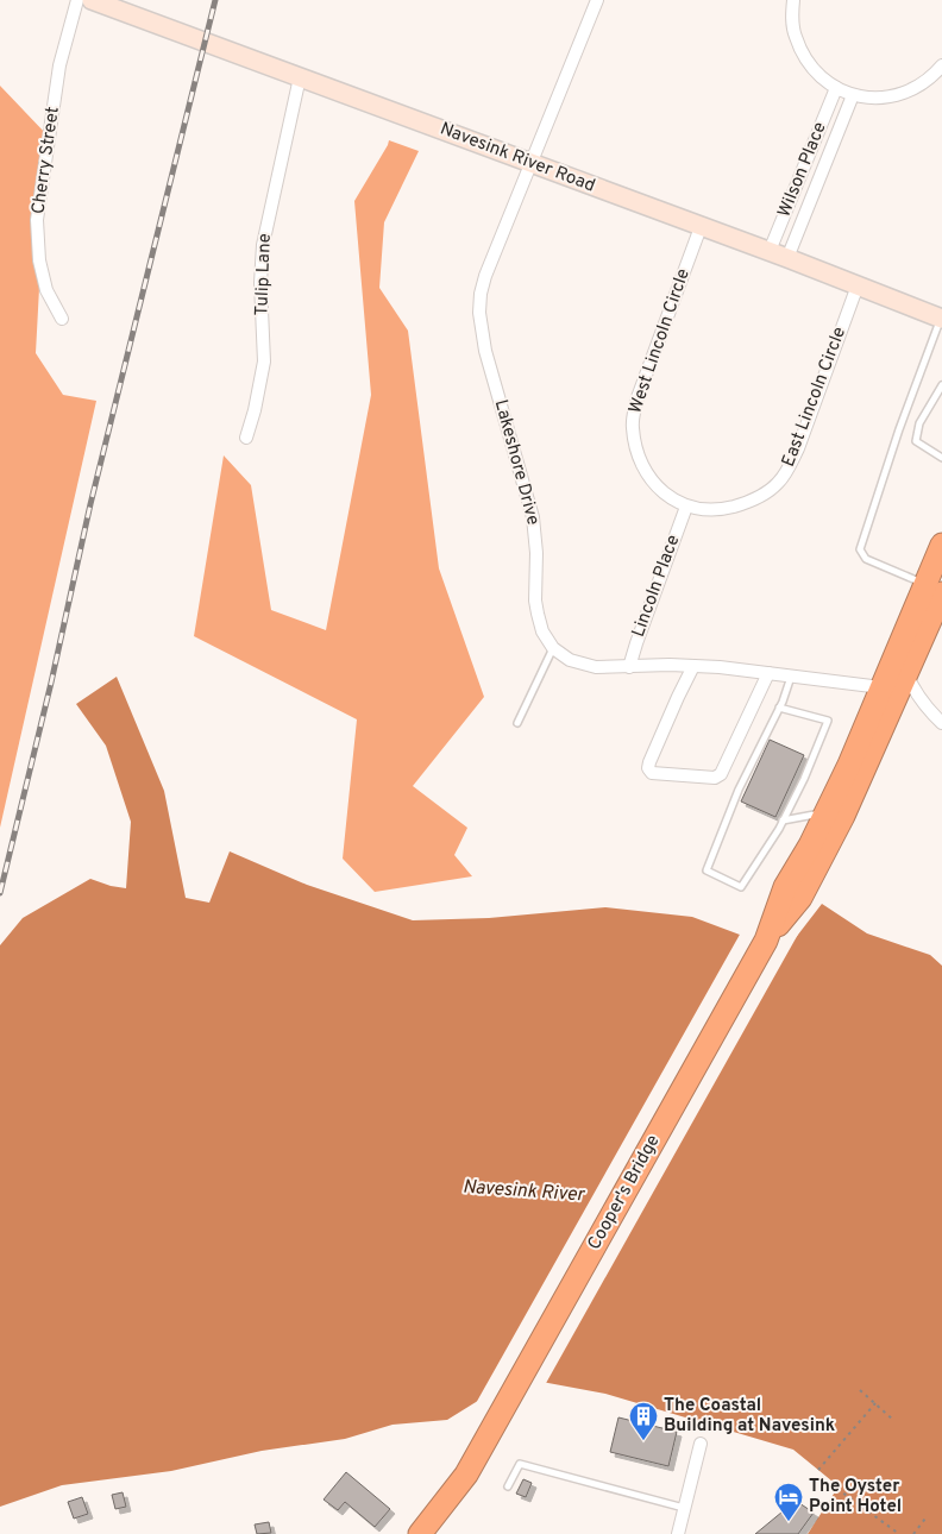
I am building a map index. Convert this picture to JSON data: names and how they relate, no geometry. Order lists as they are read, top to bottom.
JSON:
{
  "streets": {
    "highway": ["Cooper's Bridge"],
    "main road": ["Navesink River Road"],
    "street": [
      "Cherry Street",
      "Wilson Place",
      "Tulip Lane",
      "West Lincoln Circle",
      "East Lincoln Circle",
      "Lakeshore Drive",
      "Lincoln Place"
    ]
  },
  "crossings": [
    ["Navesink River Road", "Wilson Place"],
    ["Navesink River Road", "Tulip Lane"],
    ["Navesink River Road", "West Lincoln Circle"],
    ["Navesink River Road", "East Lincoln Circle"],
    ["Navesink River Road", "Lakeshore Drive"],
    ["West Lincoln Circle", "East Lincoln Circle"],
    ["West Lincoln Circle", "Lincoln Place"],
    ["East Lincoln Circle", "Lincoln Place"]
  ],
  "water": ["Navesink River"],
  "places": {
    "building": ["The Coastal Building at Navesink"],
    "hotel": ["The Oyster Point Hotel"]
  }
}
